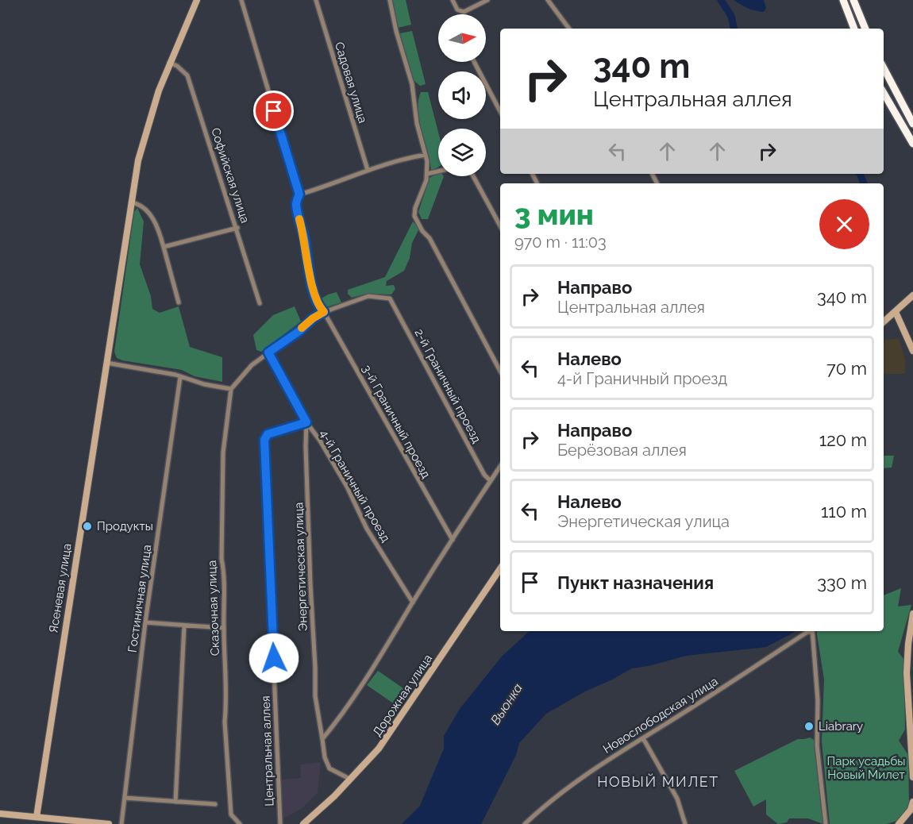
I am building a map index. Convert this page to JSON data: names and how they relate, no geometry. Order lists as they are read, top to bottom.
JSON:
{
  "streets": {
    "main road": ["Ясеневая улица", "Дорожная улица"],
    "street": [
      "Садовая улица",
      "Софийская улица",
      "2-й Граничный проезд",
      "3-й Граничный проезд",
      "4-й Граничный проезд",
      "Энергетическая улица",
      "Гостиничная улица",
      "Сказочная улица",
      "Новослободская улица",
      "Центральная аллея"
    ]
  },
  "crossings": [
    ["Софийская улица", "Ясеневая улица"],
    ["2-й Граничный проезд", "3-й Граничный проезд"],
    ["4-й Граничный проезд", "Энергетическая улица"],
    ["4-й Граничный проезд", "Центральная аллея"],
    ["Энергетическая улица", "Дорожная улица"],
    ["Энергетическая улица", "Центральная аллея"]
  ],
  "districts": ["НОВЫЙ МИЛЕТ"],
  "water": ["Вьюнка"],
  "parks": ["Парк усадьбы Новый Милет"],
  "places": ["Продукты", "Liabrary"],
  "north": "right",
  "page": {
    "turn": ["340 m", "Центральная аллея"],
    "heading": ["3 мин", "970 m · 11:03"],
    "list": [
      {
        "name": "Направо",
        "note": "Центральная аллея",
        "value": "340 m"
      },
      {
        "name": "Налево",
        "note": "4-й Граничный проезд",
        "value": "70 m"
      },
      {
        "name": "Направо",
        "note": "Берёзовая аллея",
        "value": "120 m"
      },
      {
        "name": "Налево",
        "note": "Энергетическая улица",
        "value": "110 m"
      },
      {
        "name": "Пункт назначения",
        "value": "330 m"
      }
    ]
  }
}
